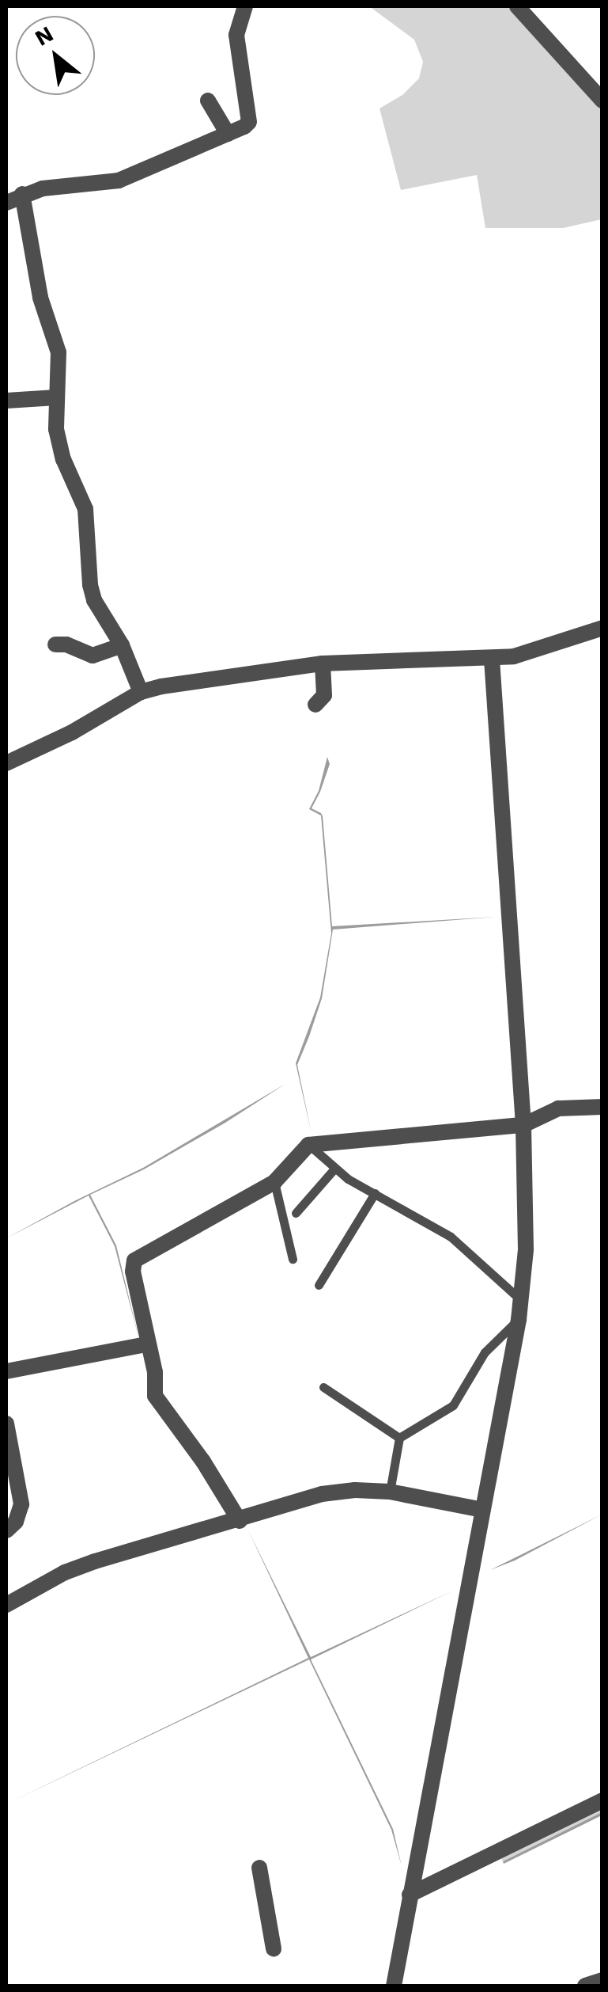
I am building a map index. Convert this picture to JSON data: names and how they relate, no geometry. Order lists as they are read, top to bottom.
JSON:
{
  "north": "top left"
}
